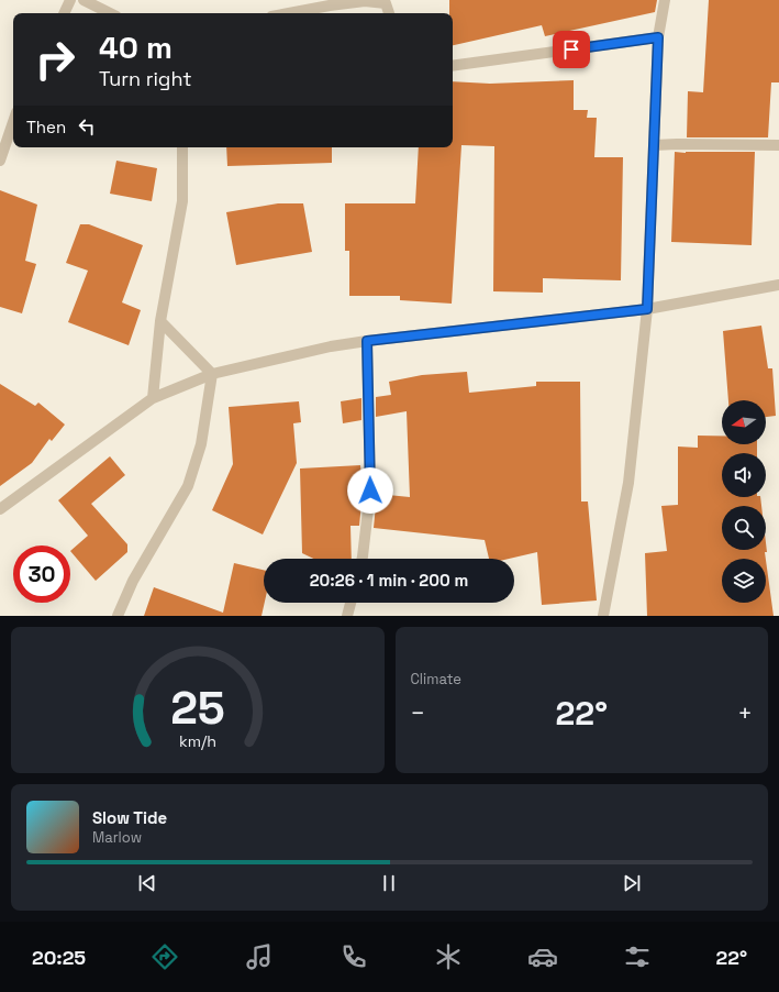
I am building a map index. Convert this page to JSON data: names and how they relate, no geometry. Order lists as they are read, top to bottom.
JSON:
{
  "north": "left",
  "page": {
    "turn": ["40 m", "Turn right"],
    "then": "Then",
    "limit": "30",
    "trip": "20:26 · 1 min · 200 m",
    "tile": "Climate",
    "heat": ["−", "22°", "+"],
    "song": ["Slow Tide", "Marlow"],
    "tabs": ["20:25", "22°"],
    "gauge": ["25", "km/h"]
  }
}
